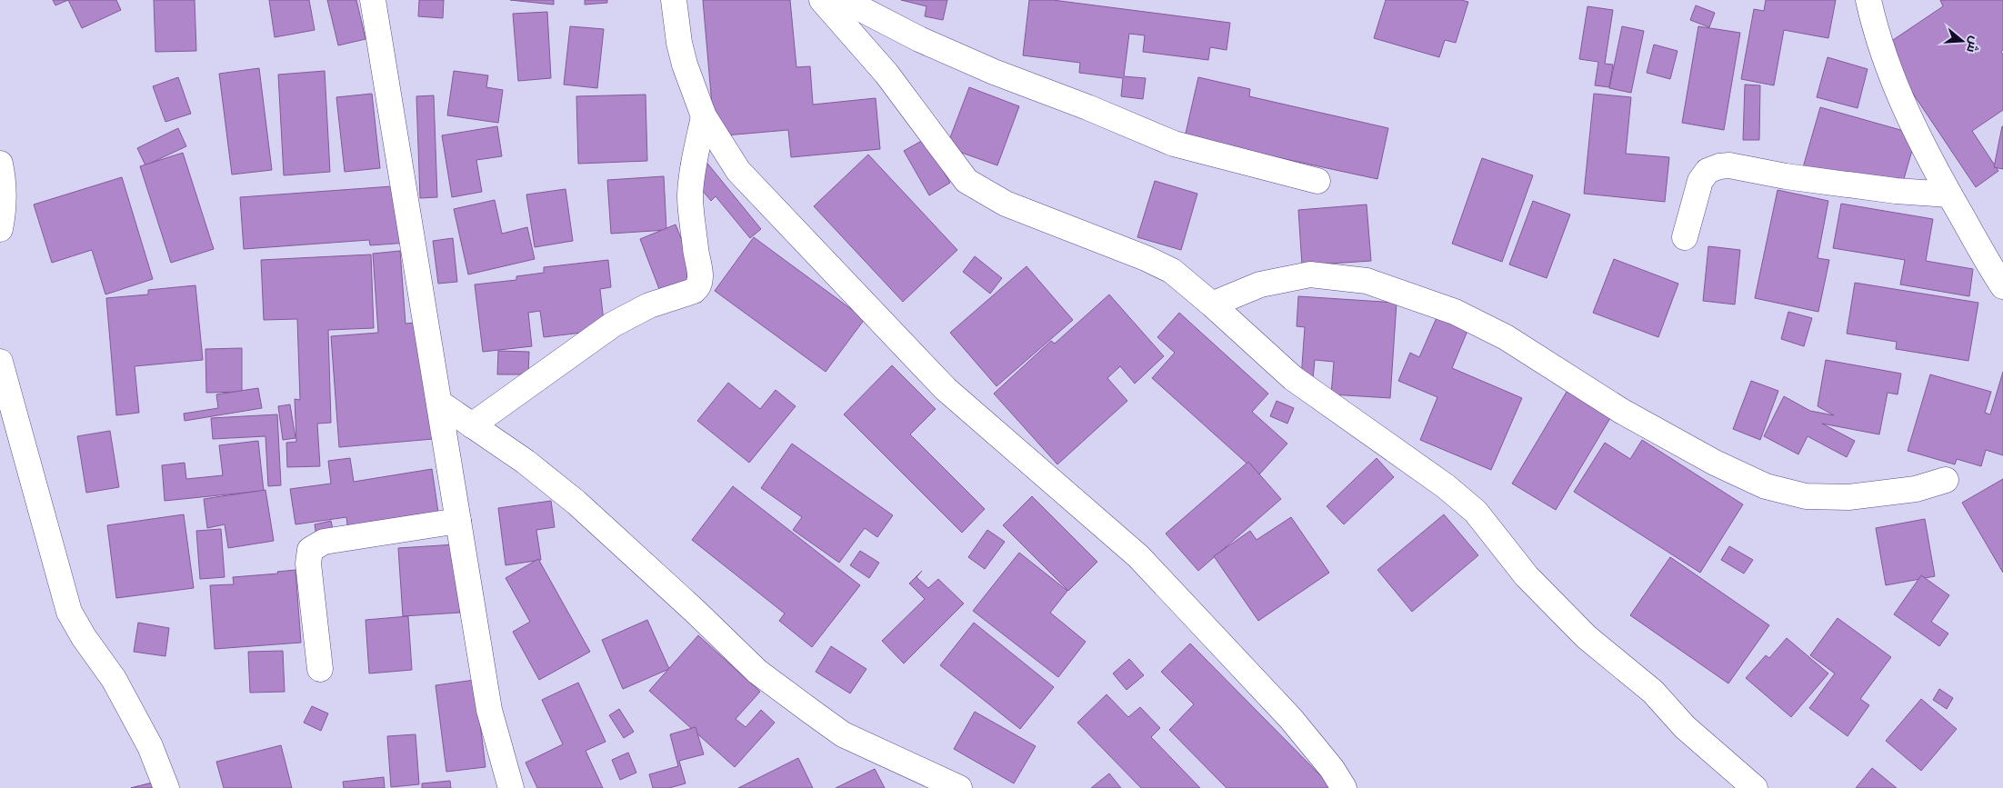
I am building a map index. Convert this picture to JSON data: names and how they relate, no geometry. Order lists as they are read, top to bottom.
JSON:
{
  "north": "right"
}
